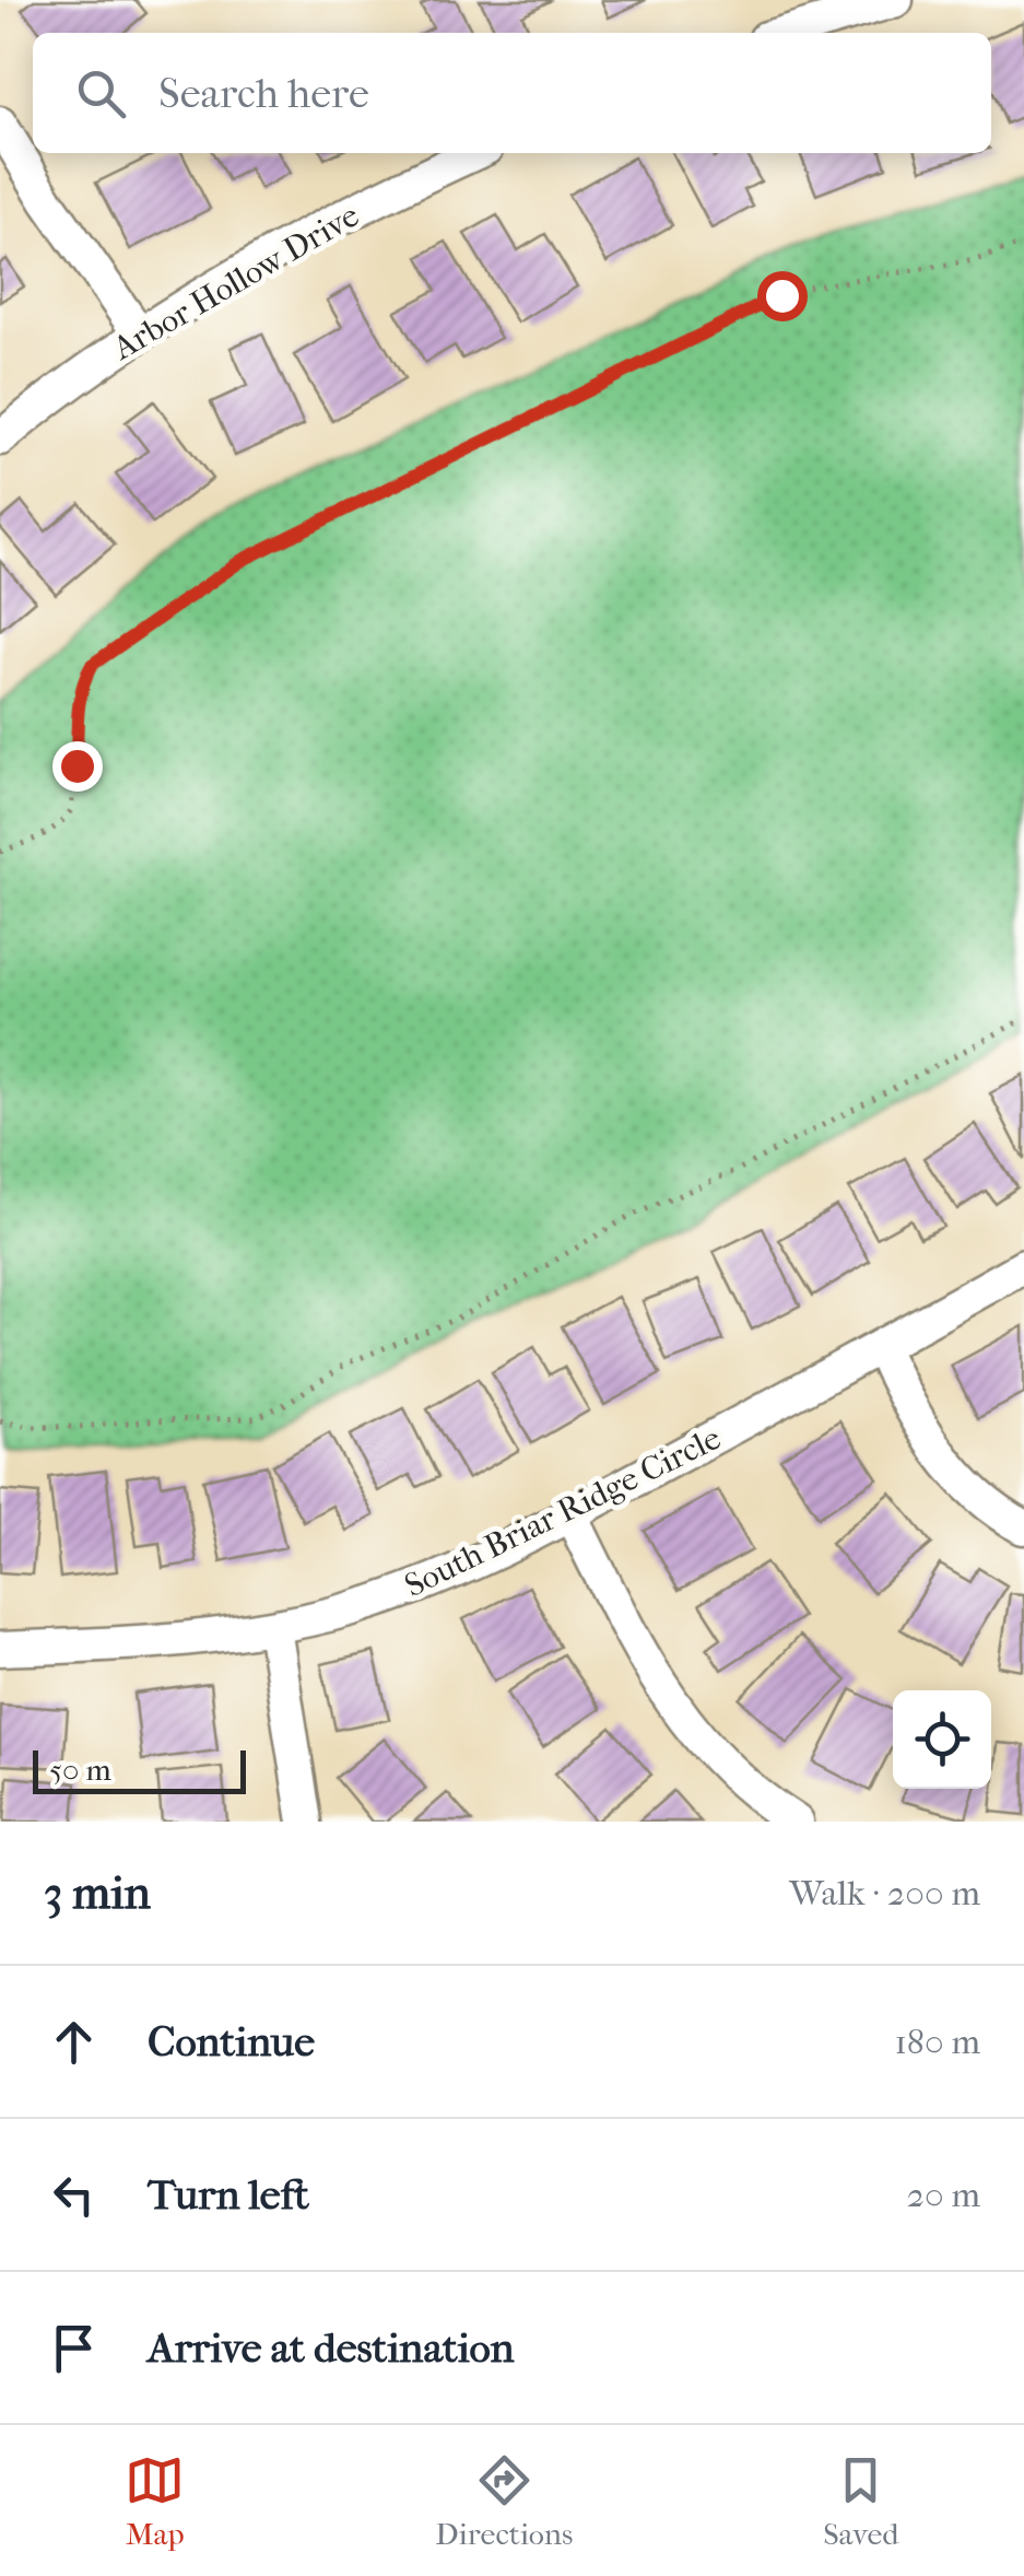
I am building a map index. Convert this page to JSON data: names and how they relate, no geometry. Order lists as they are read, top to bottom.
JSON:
{
  "streets": {
    "street": ["Arbor Hollow Drive", "South Briar Ridge Circle"]
  },
  "scale_bar": "50 m",
  "page": {
    "search": "Search here",
    "scale": "50 m",
    "heading": ["3 min", "Walk · 200 m"],
    "list": [
      ["Continue", "180 m"],
      ["Turn left", "20 m"],
      "Arrive at destination"
    ],
    "nav": ["Map", "Directions", "Saved"]
  }
}
